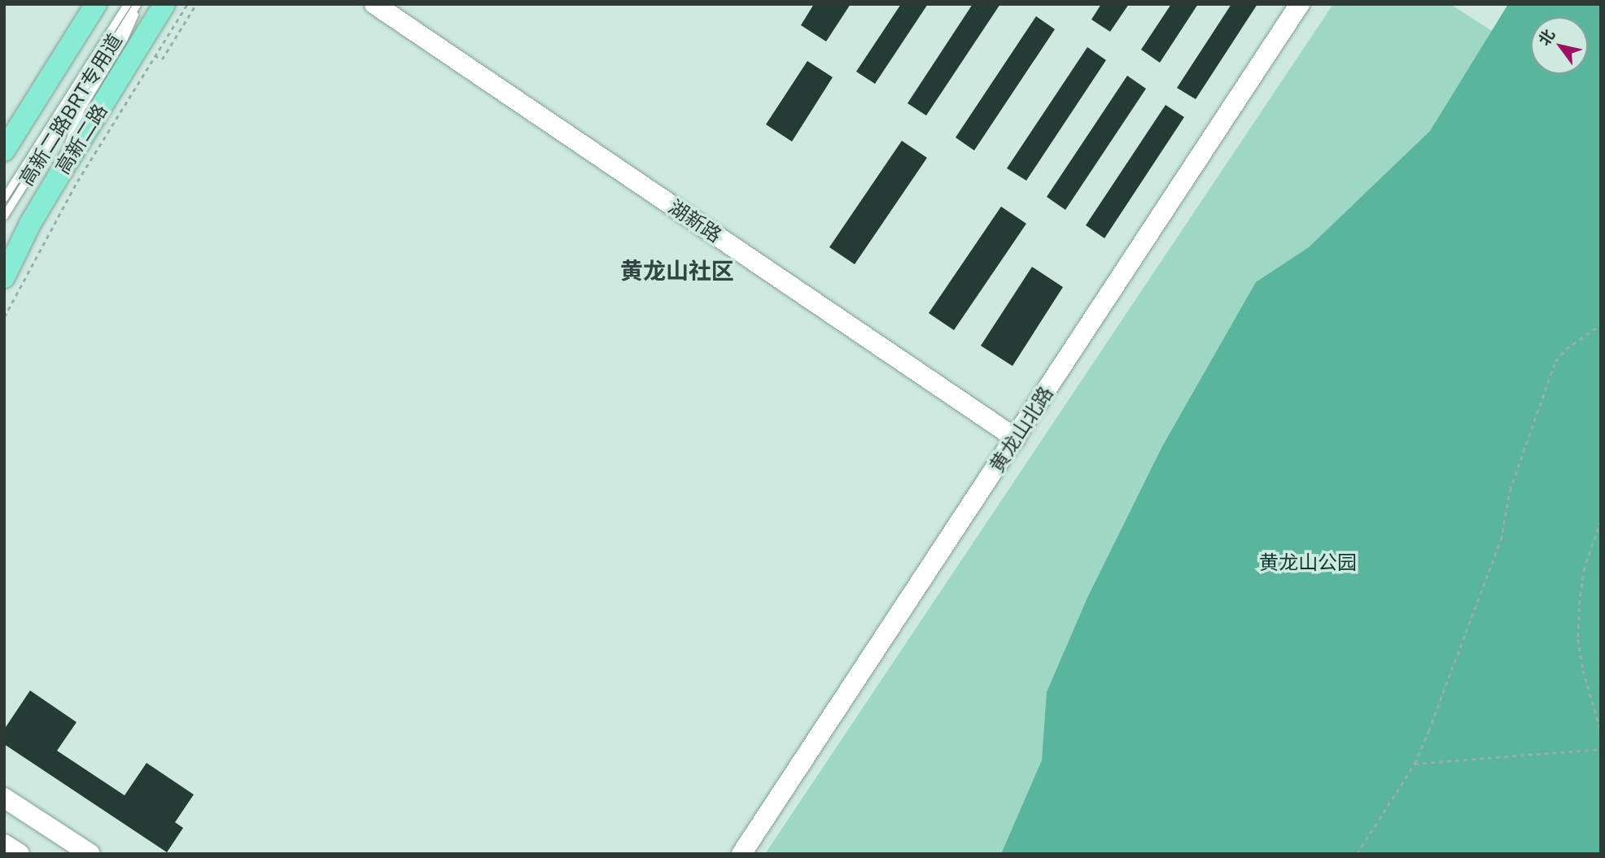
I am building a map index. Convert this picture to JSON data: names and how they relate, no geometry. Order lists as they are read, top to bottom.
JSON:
{
  "streets": {
    "main road": ["高新二路"],
    "street": ["湖新路", "黄龙山北路"],
    "lane": ["高新二路BRT专用道"]
  },
  "crossings": [
    ["湖新路", "黄龙山北路"]
  ],
  "districts": ["黄龙山社区"],
  "parks": ["黄龙山公园"],
  "north": "top left"
}
